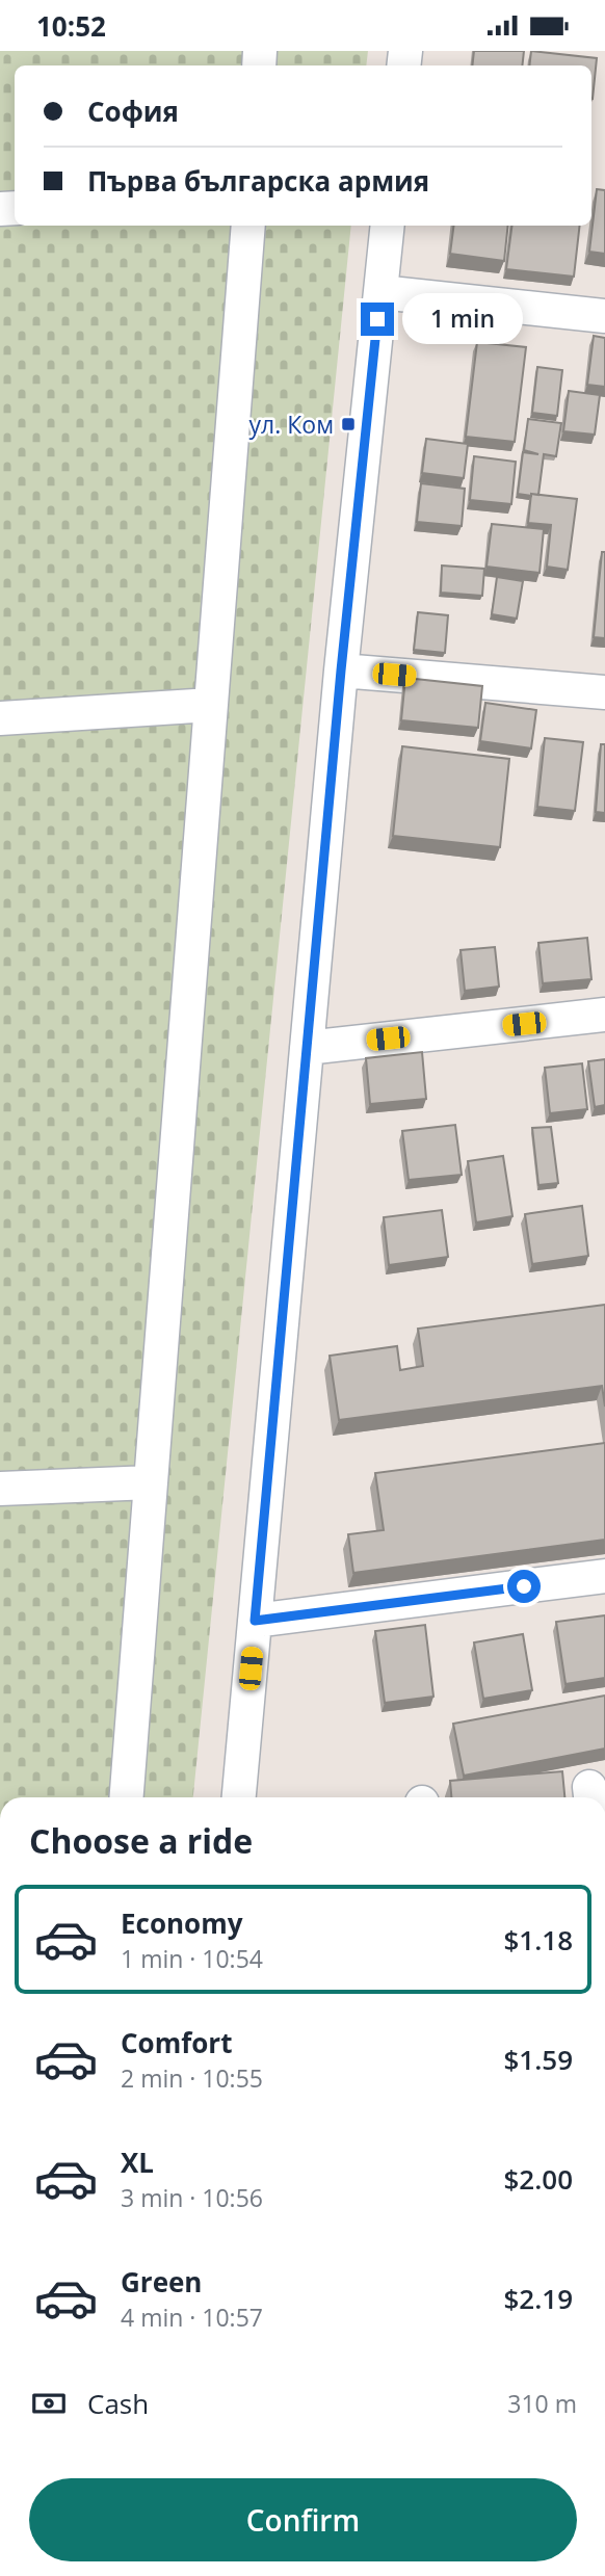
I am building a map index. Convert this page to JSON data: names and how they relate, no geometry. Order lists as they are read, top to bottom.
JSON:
{
  "places": {
    "transit": ["ул. Ком"]
  },
  "page": {
    "status": "10:52",
    "banner": ["София", "Първа българска армия"],
    "bubble": "1 min",
    "heading": "Choose a ride",
    "list": [
      {
        "name": "Economy",
        "note": "1 min · 10:54",
        "value": "$1.18"
      },
      {
        "name": "Comfort",
        "note": "2 min · 10:55",
        "value": "$1.59"
      },
      {
        "name": "XL",
        "note": "3 min · 10:56",
        "value": "$2.00"
      },
      {
        "name": "Green",
        "note": "4 min · 10:57",
        "value": "$2.19"
      }
    ],
    "pay": ["Cash", "310 m"],
    "buttons": "Confirm"
  }
}
